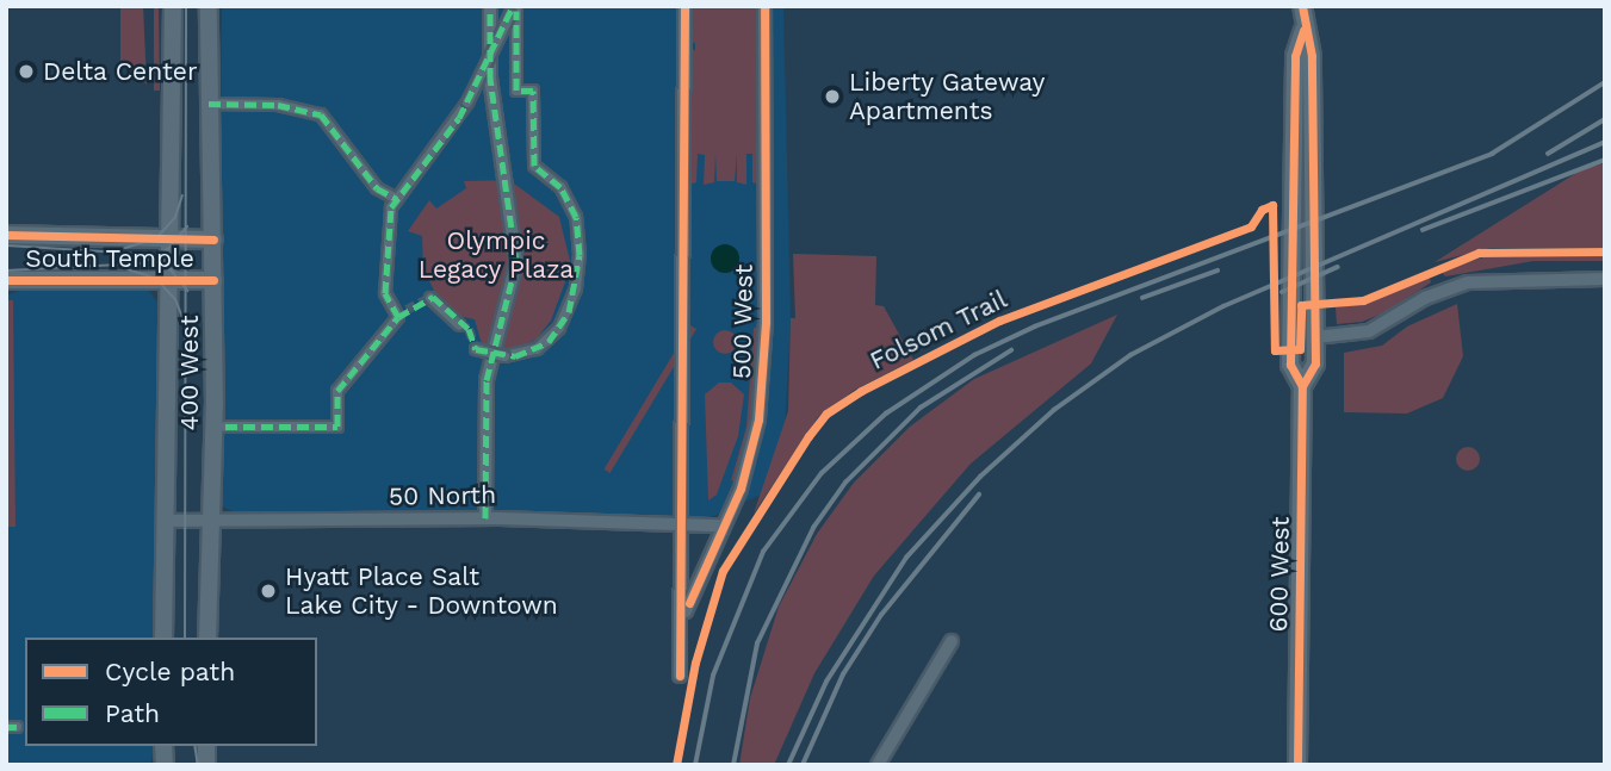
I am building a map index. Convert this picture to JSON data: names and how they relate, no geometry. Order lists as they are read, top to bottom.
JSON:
{
  "streets": {
    "street": [
      "South Temple",
      "500 West",
      "400 West",
      "50 North",
      "600 West"
    ],
    "cycle path": ["Folsom Trail"]
  },
  "crossings": [
    ["South Temple", "400 West"],
    ["500 West", "50 North"],
    ["400 West", "50 North"]
  ],
  "parks": ["Olympic Legacy Plaza"],
  "places": ["Delta Center", "Liberty Gateway Apartments", "Hyatt Place Salt Lake City - Downtown"],
  "legend": ["Cycle path", "Path"]
}
